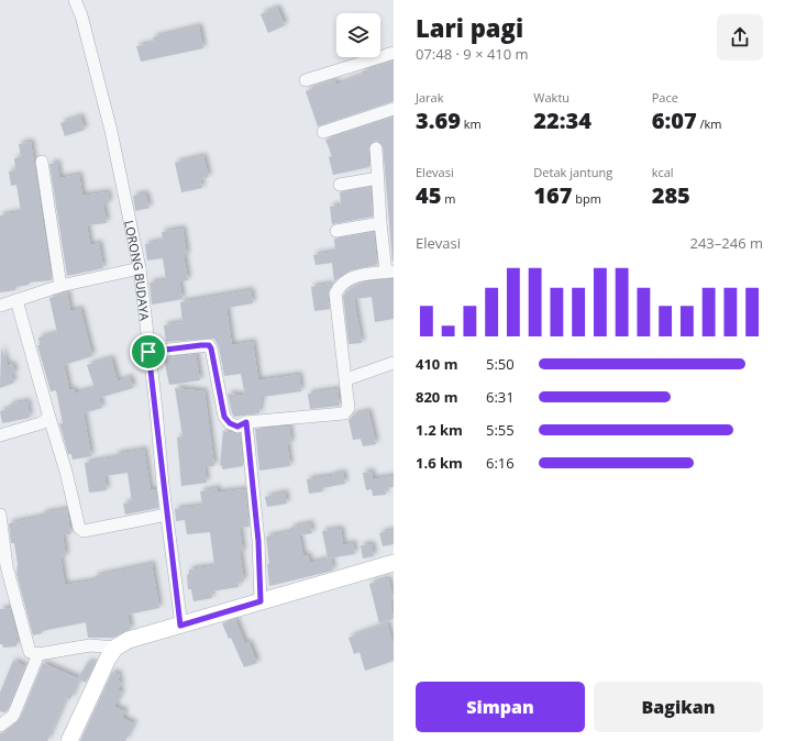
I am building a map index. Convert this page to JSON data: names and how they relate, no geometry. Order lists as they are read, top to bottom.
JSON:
{
  "streets": {
    "street": ["LORONG BUDAYA"]
  },
  "page": {
    "heading": ["Lari pagi", "07:48 · 9 × 410 m"],
    "stats": [
      ["Jarak", "3.69 km"],
      ["Waktu", "22:34"],
      ["Pace", "6:07 /km"],
      ["Elevasi", "45 m"],
      ["Detak jantung", "167 bpm"],
      ["kcal", "285"]
    ],
    "chart": ["Elevasi", "243–246 m"],
    "list": [
      {
        "name": "410 m",
        "note": "5:50"
      },
      {
        "name": "820 m",
        "note": "6:31"
      },
      {
        "name": "1.2 km",
        "note": "5:55"
      },
      {
        "name": "1.6 km",
        "note": "6:16"
      }
    ],
    "buttons": ["Simpan", "Bagikan"]
  }
}
